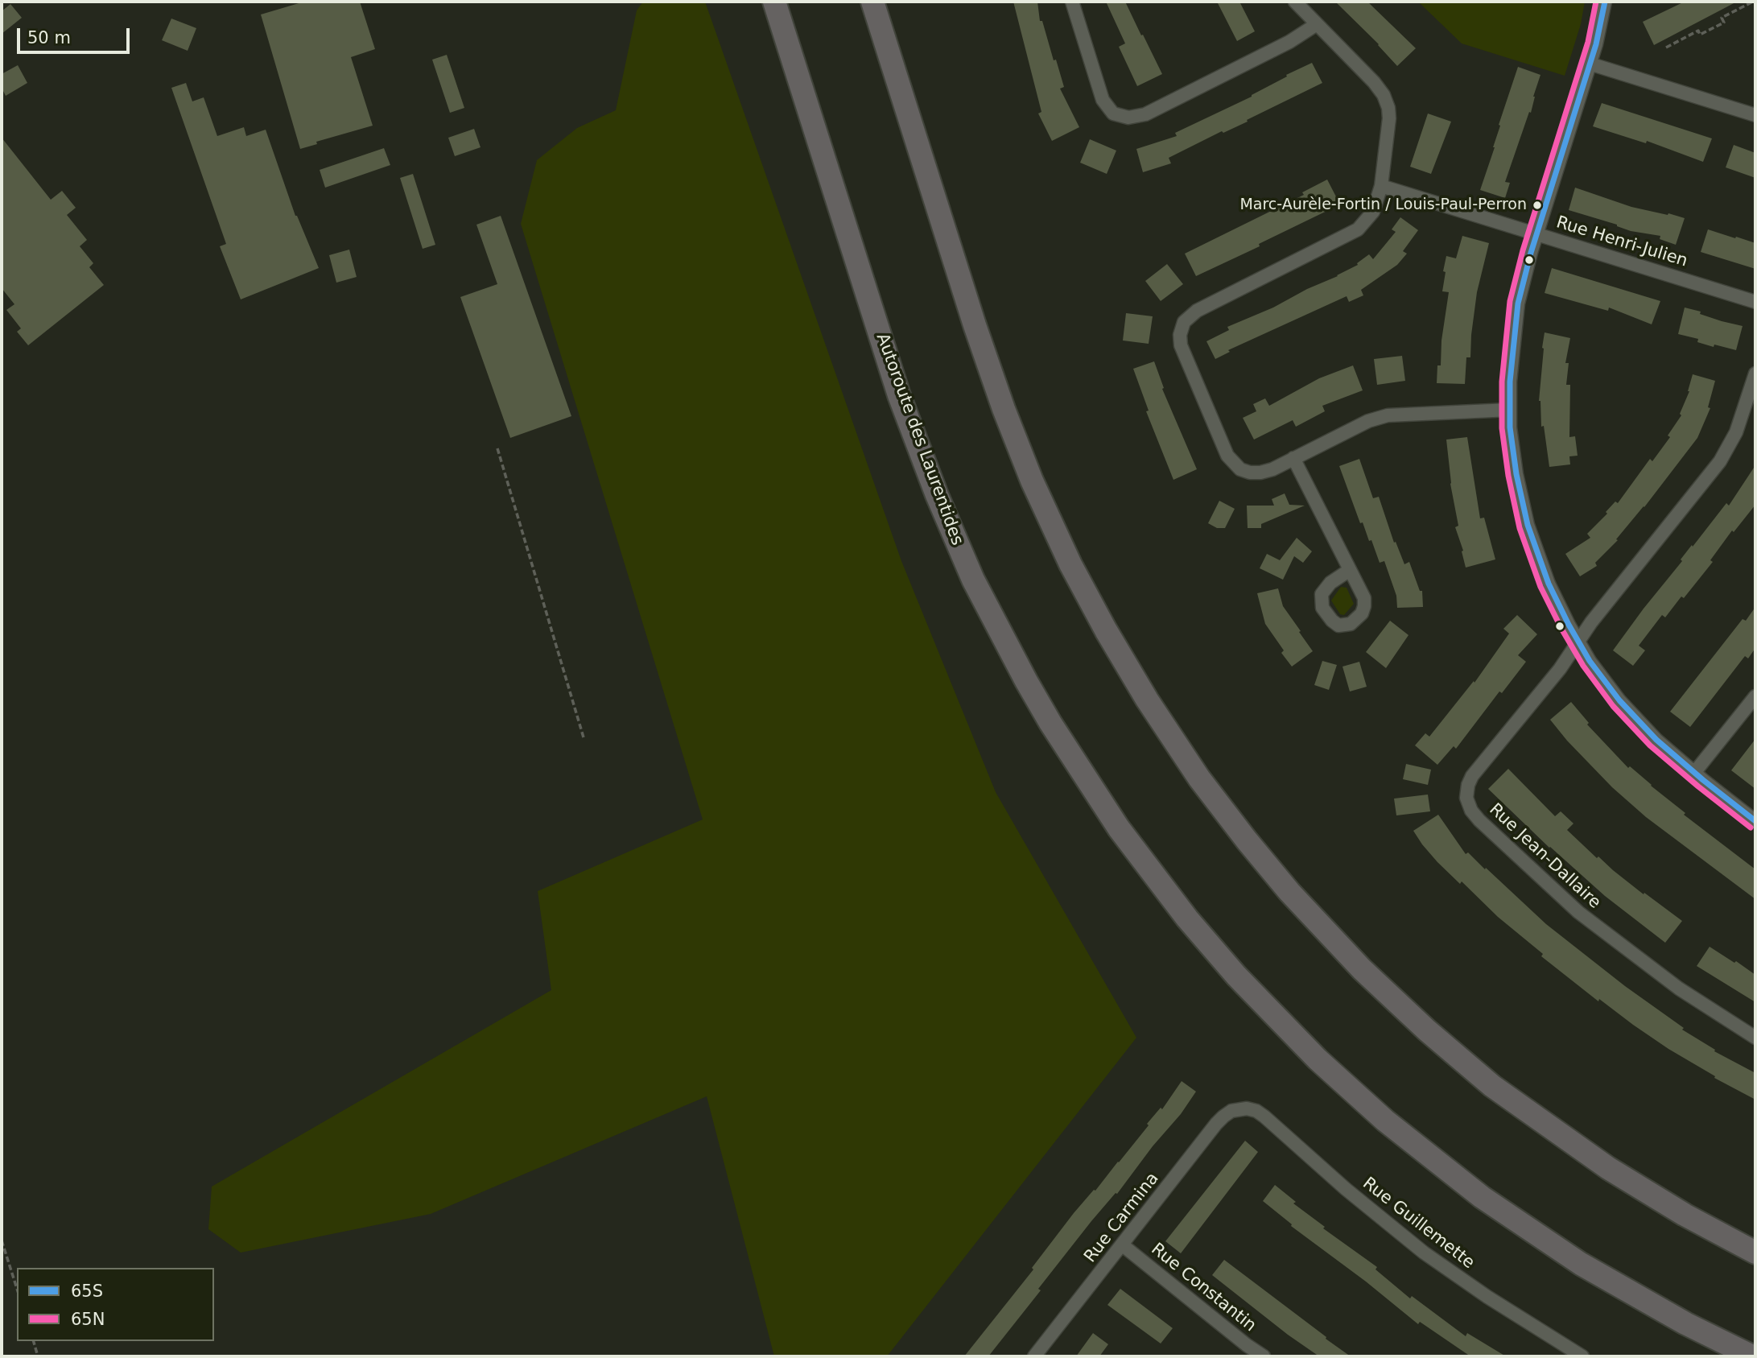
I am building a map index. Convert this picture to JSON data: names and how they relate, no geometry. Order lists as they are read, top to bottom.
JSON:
{
  "streets": {
    "highway": ["Autoroute des Laurentides"],
    "street": [
      "Rue Henri-Julien",
      "Rue Jean-Dallaire",
      "Rue Carmina",
      "Rue Guillemette",
      "Rue Constantin"
    ]
  },
  "crossings": [
    ["Rue Carmina", "Rue Guillemette"],
    ["Rue Carmina", "Rue Constantin"]
  ],
  "places": ["Marc-Aurèle-Fortin / Louis-Paul-Perron"],
  "lines": ["transit line 65S", "transit line 65N"],
  "legend": ["65S", "65N"],
  "scale_bar": "50 m"
}
